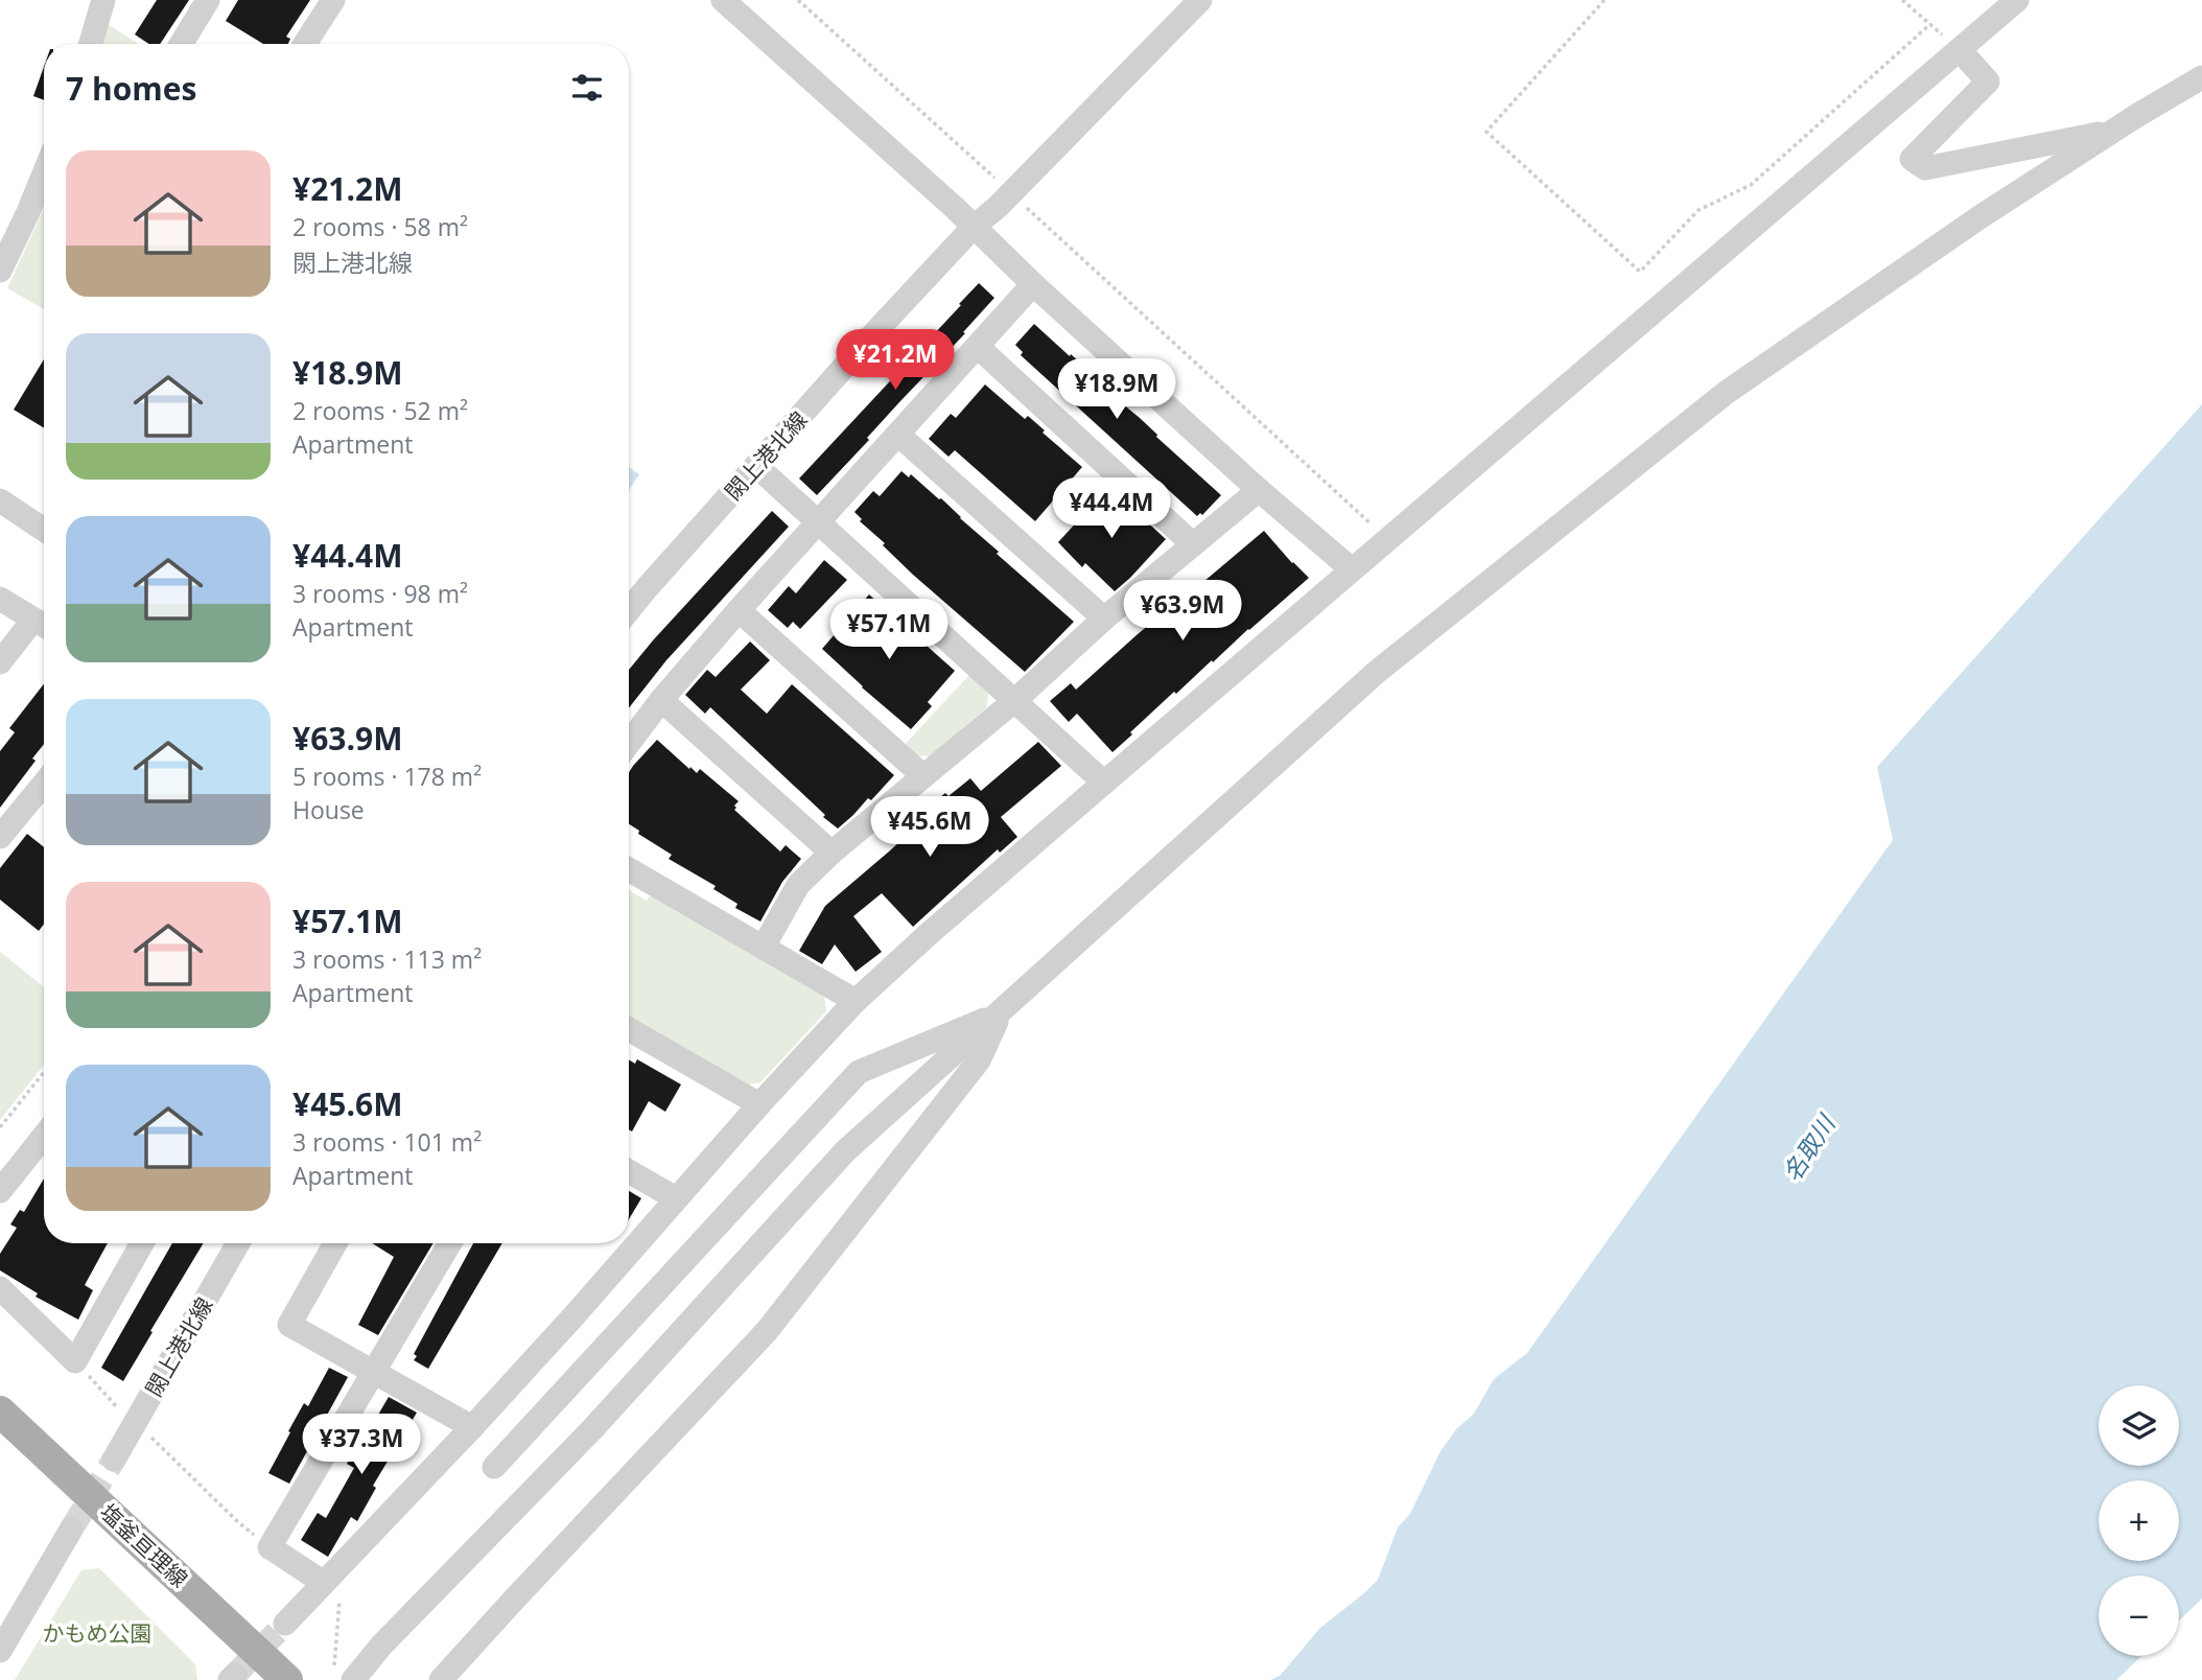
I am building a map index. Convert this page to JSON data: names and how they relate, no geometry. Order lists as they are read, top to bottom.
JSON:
{
  "streets": {
    "main road": ["塩釜亘理線"],
    "street": ["閖上港北線"]
  },
  "water": ["名取川"],
  "parks": ["かもめ公園"],
  "page": {
    "heading": "7 homes",
    "list": [
      {
        "name": "¥21.2M",
        "note": "2 rooms · 58 m² · 閖上港北線"
      },
      {
        "name": "¥18.9M",
        "note": "2 rooms · 52 m² · Apartment"
      },
      {
        "name": "¥44.4M",
        "note": "3 rooms · 98 m² · Apartment"
      },
      {
        "name": "¥63.9M",
        "note": "5 rooms · 178 m² · House"
      },
      {
        "name": "¥57.1M",
        "note": "3 rooms · 113 m² · Apartment"
      },
      {
        "name": "¥45.6M",
        "note": "3 rooms · 101 m² · Apartment"
      }
    ],
    "price": [
      "¥21.2M",
      "¥18.9M",
      "¥44.4M",
      "¥63.9M",
      "¥57.1M",
      "¥45.6M",
      "¥37.3M"
    ],
    "map_buttons": ["+", "−"]
  }
}
